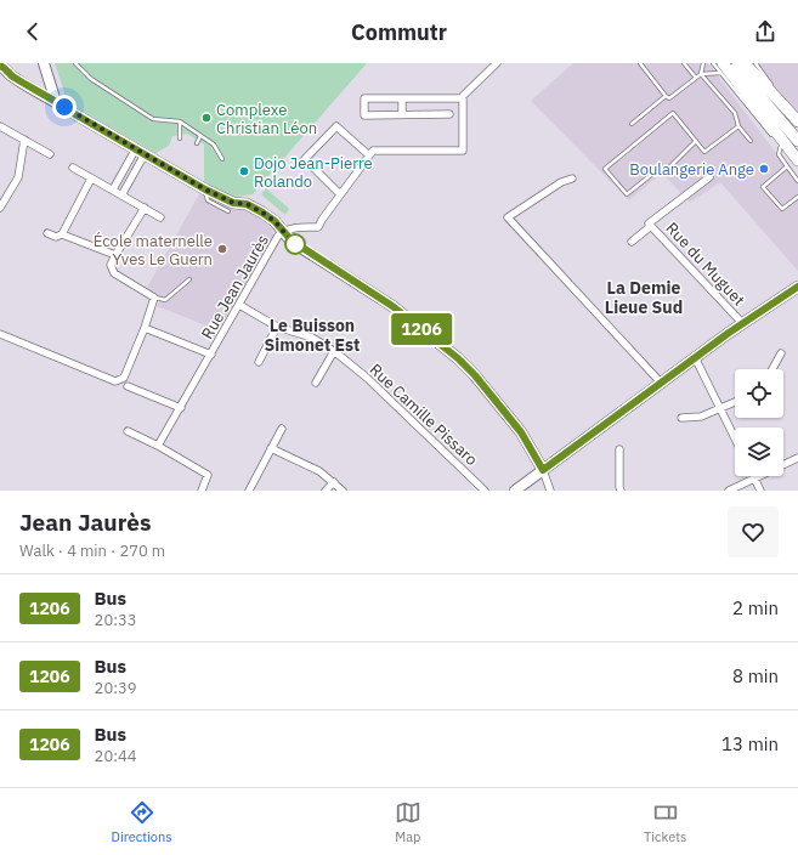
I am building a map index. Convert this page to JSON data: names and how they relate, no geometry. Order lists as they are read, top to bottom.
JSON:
{
  "streets": {
    "street": ["Rue du Muguet", "Rue Jean Jaurès", "Rue Camille Pissaro"]
  },
  "crossings": [
    ["Rue Jean Jaurès", "Rue Camille Pissaro"]
  ],
  "districts": ["La Demie Lieue Sud", "Le Buisson Simonet Est"],
  "places": [
    "Complexe Christian Léon",
    "Boulangerie Ange",
    "Dojo Jean-Pierre Rolando",
    "École maternelle Yves Le Guern"
  ],
  "lines": ["bus line 1206"],
  "page": {
    "header": "Commutr",
    "on_map": "1206",
    "heading": ["Jean Jaurès", "Walk · 4 min · 270 m"],
    "list": [
      {
        "mark": "1206",
        "name": "Bus",
        "note": "20:33",
        "value": "2 min"
      },
      {
        "mark": "1206",
        "name": "Bus",
        "note": "20:39",
        "value": "8 min"
      },
      {
        "mark": "1206",
        "name": "Bus",
        "note": "20:44",
        "value": "13 min"
      }
    ],
    "tabs": ["Directions", "Map", "Tickets"]
  }
}
